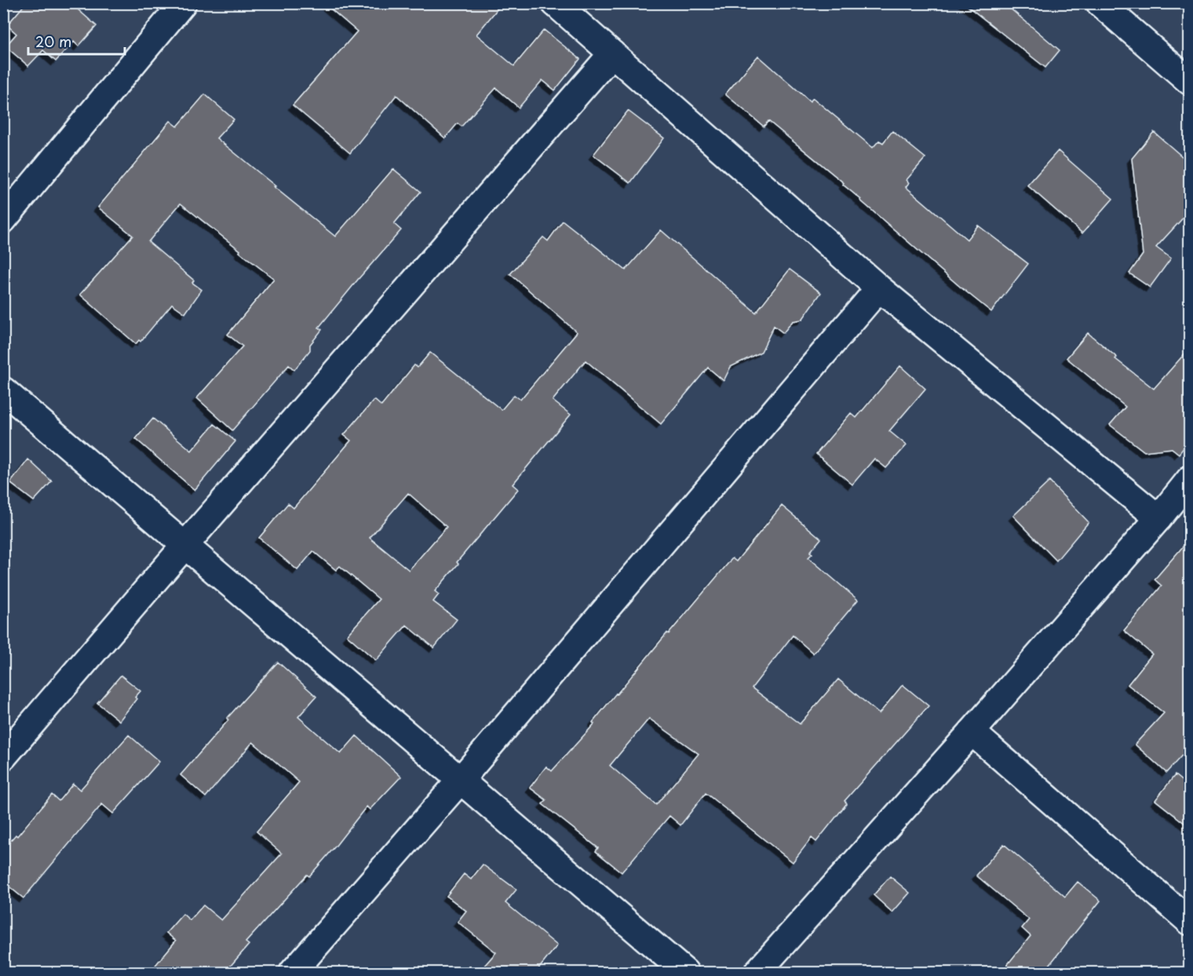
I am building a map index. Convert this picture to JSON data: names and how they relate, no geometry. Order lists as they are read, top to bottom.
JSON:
{
  "scale_bar": "20 m"
}
